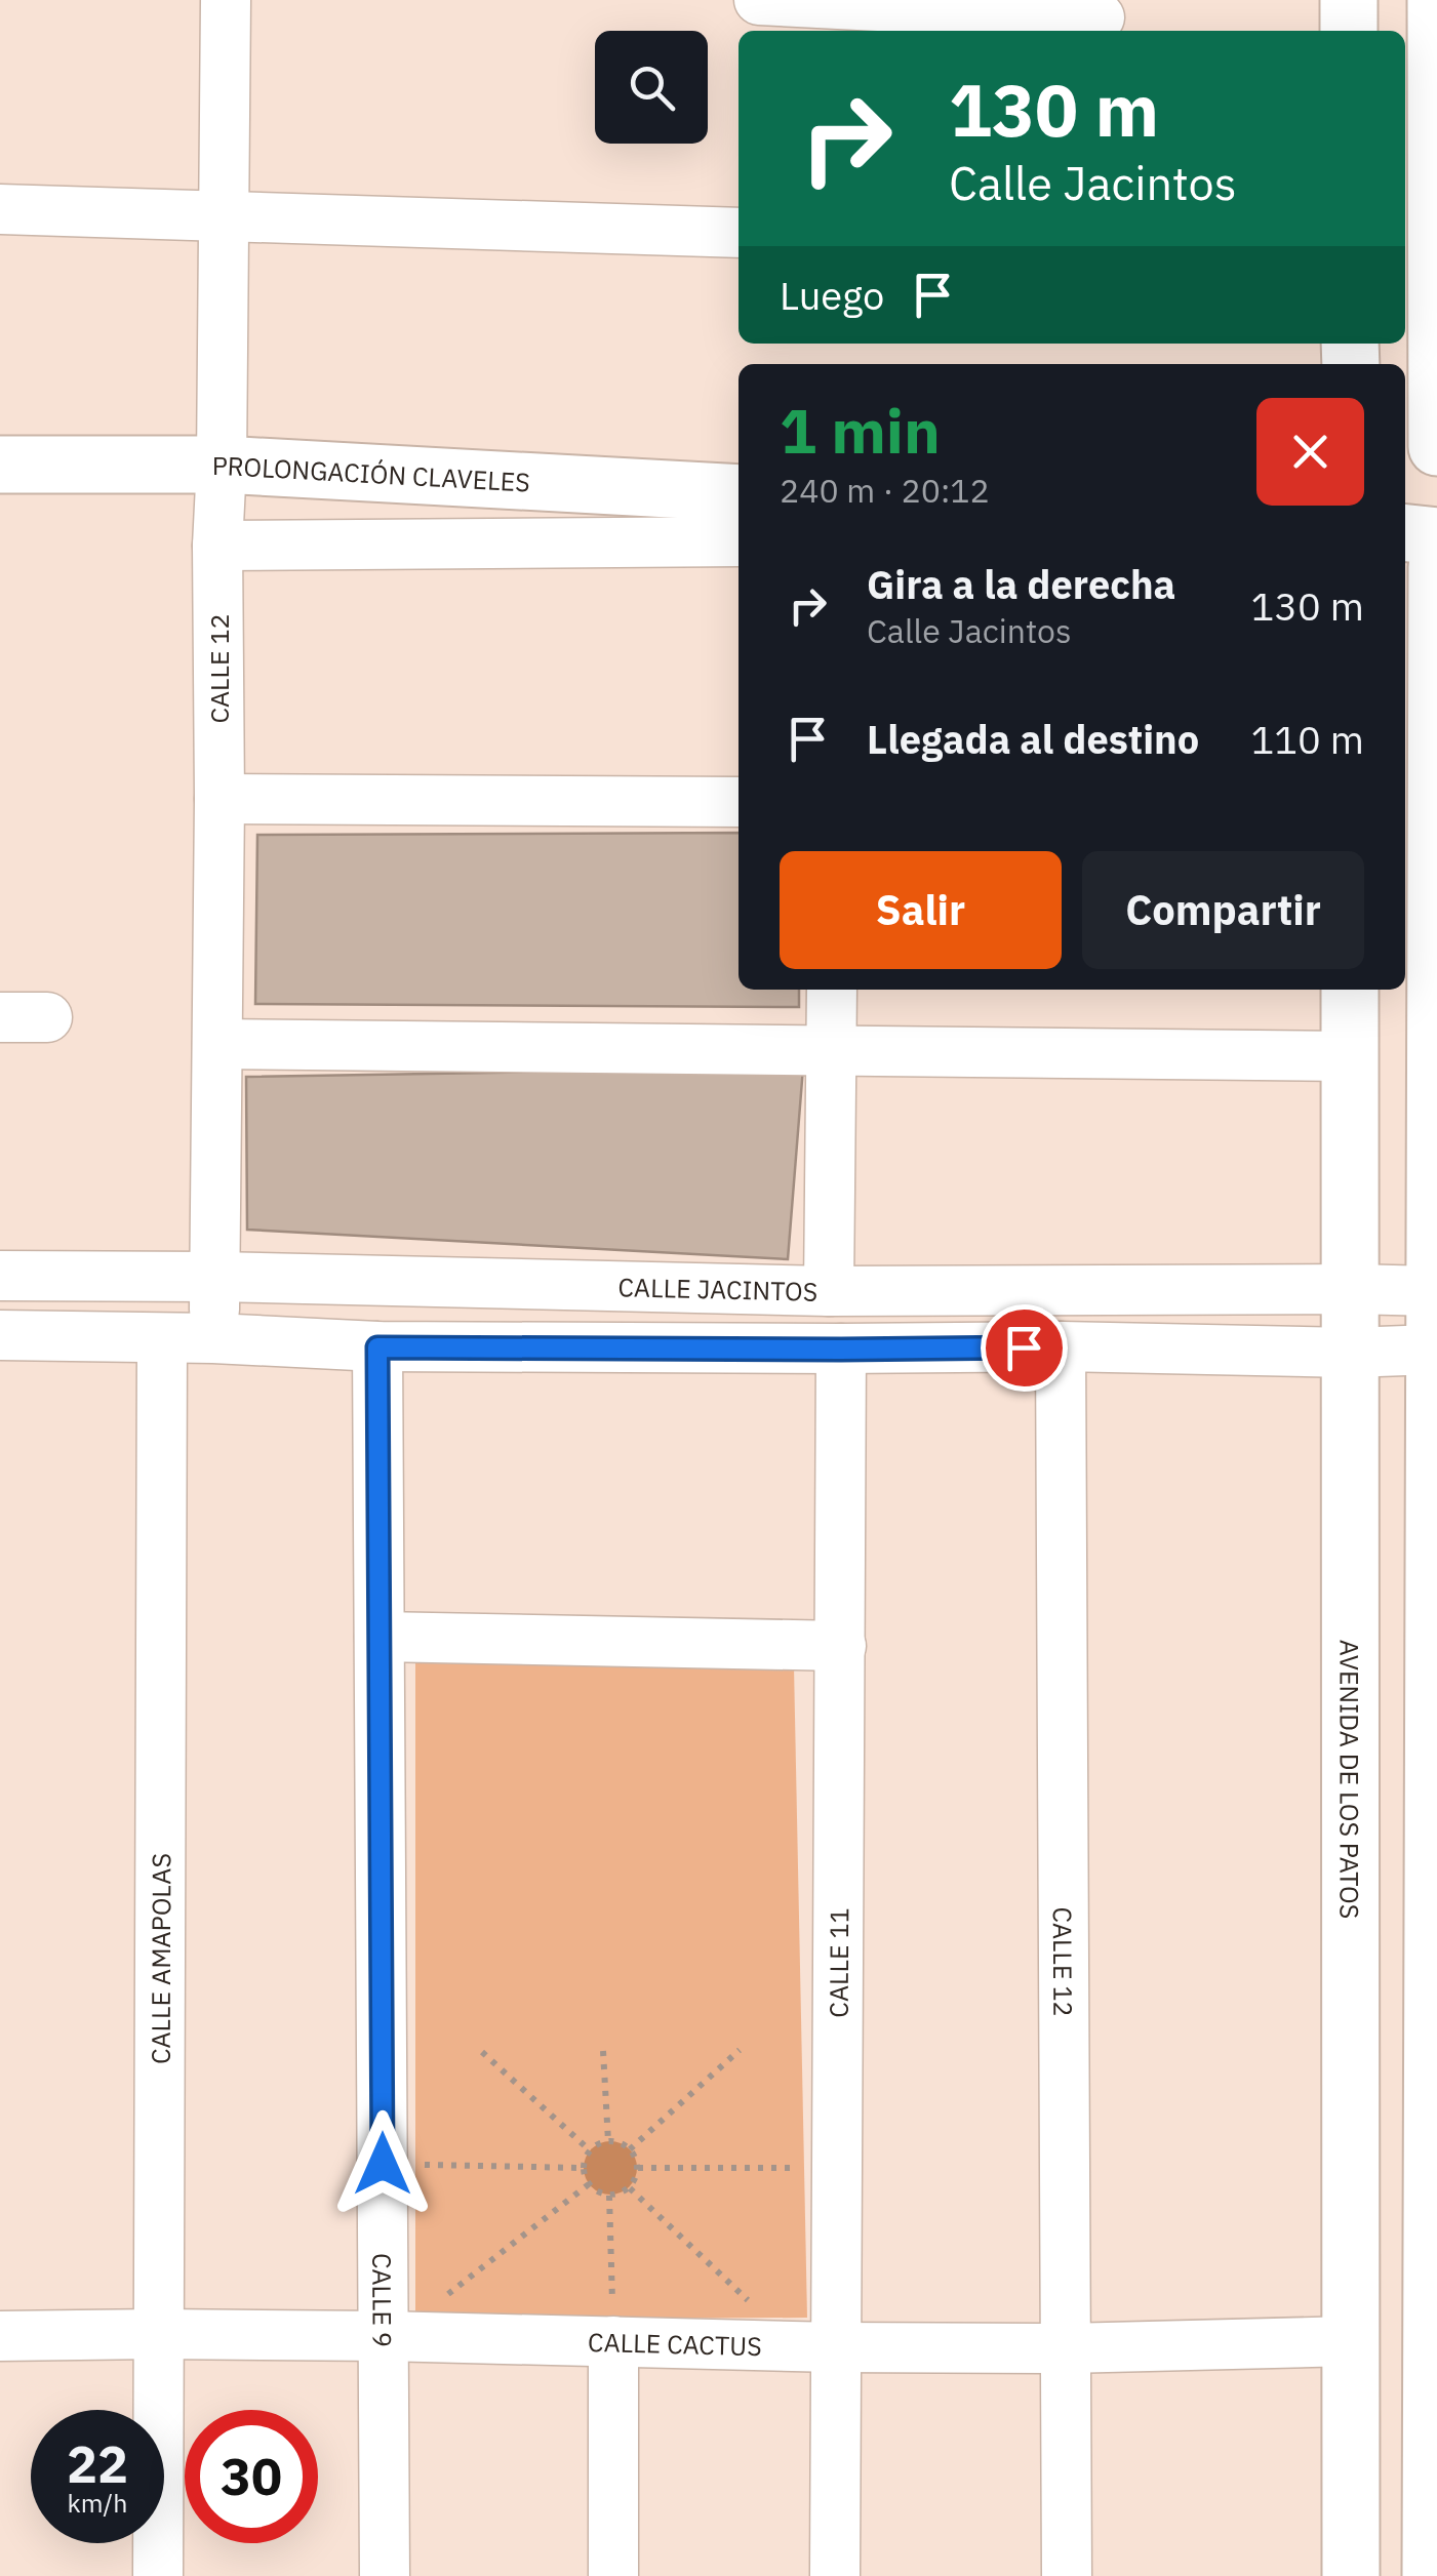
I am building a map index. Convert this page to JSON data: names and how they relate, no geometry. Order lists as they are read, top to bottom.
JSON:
{
  "streets": {
    "street": [
      "PROLONGACIÓN CLAVELES",
      "CALLE 12",
      "CALLE JACINTOS",
      "AVENIDA DE LOS PATOS",
      "CALLE AMAPOLAS",
      "CALLE 11",
      "CALLE 9",
      "CALLE CACTUS"
    ]
  },
  "crossings": [
    ["PROLONGACIÓN CLAVELES", "CALLE 12"],
    ["CALLE 12", "CALLE JACINTOS"],
    ["CALLE 12", "CALLE CACTUS"],
    ["CALLE JACINTOS", "AVENIDA DE LOS PATOS"],
    ["AVENIDA DE LOS PATOS", "CALLE CACTUS"],
    ["CALLE AMAPOLAS", "CALLE CACTUS"],
    ["CALLE 11", "CALLE CACTUS"],
    ["CALLE 9", "CALLE CACTUS"]
  ],
  "page": {
    "turn": ["130 m", "Calle Jacintos"],
    "then": "Luego",
    "heading": ["1 min", "240 m · 20:12"],
    "list": [
      {
        "name": "Gira a la derecha",
        "note": "Calle Jacintos",
        "value": "130 m"
      },
      {
        "name": "Llegada al destino",
        "value": "110 m"
      }
    ],
    "buttons": ["Salir", "Compartir"],
    "speed": "22 km/h",
    "limit": "30"
  }
}
